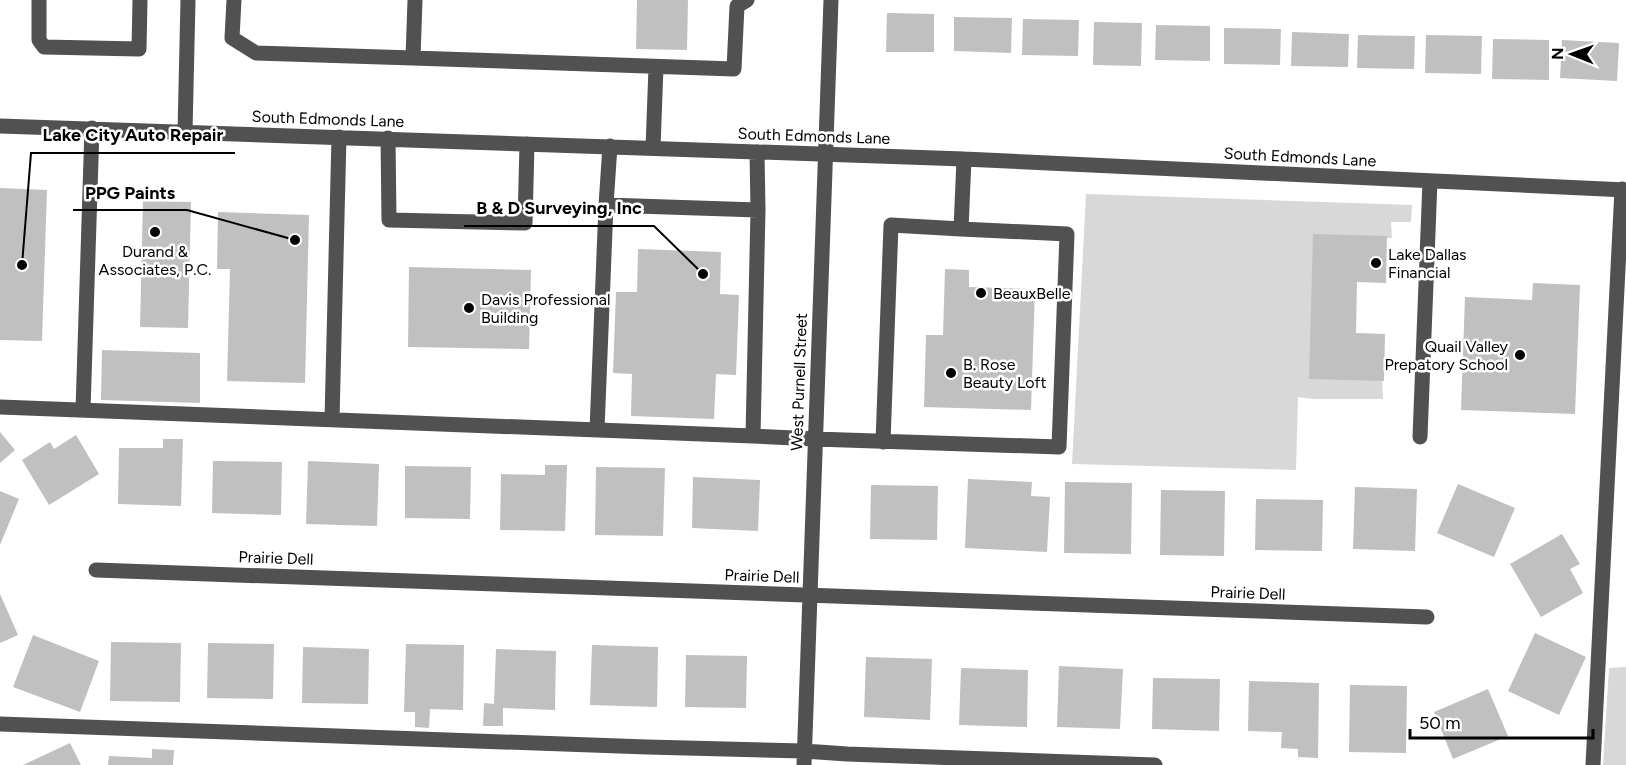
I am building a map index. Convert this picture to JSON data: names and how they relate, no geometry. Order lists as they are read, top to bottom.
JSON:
{
  "streets": {
    "street": ["South Edmonds Lane", "West Purnell Street", "Prairie Dell"]
  },
  "crossings": [
    ["South Edmonds Lane", "West Purnell Street"],
    ["West Purnell Street", "Prairie Dell"]
  ],
  "places": [
    "Durand & Associates, P.C.",
    "PPG Paints",
    "Lake Dallas Financial",
    "Lake City Auto Repair",
    "B & D Surveying, Inc",
    "BeauxBelle",
    "Davis Professional Building",
    "Quail Valley Prepatory School",
    "B. Rose Beauty Loft"
  ],
  "scale_bar": "50 m",
  "north": "left"
}
